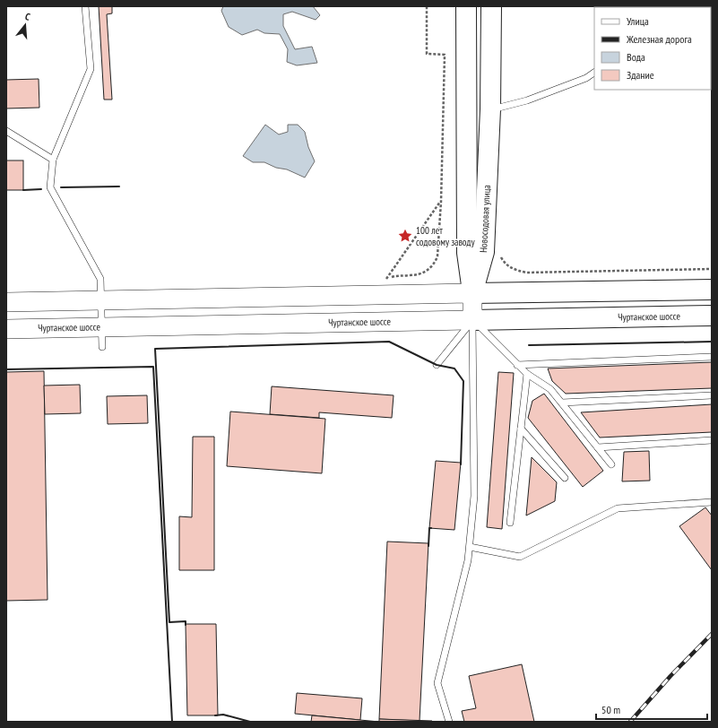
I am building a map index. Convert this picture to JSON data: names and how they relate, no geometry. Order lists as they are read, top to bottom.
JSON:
{
  "streets": {
    "main road": ["Новосодовая улица", "Чуртанское шоссе"]
  },
  "places": {
    "place": ["100 лет содовому заводу"]
  },
  "legend": [
    "Улица",
    "Железная дорога",
    "Вода",
    "Здание"
  ],
  "scale_bar": "50 m",
  "north": "top"
}
